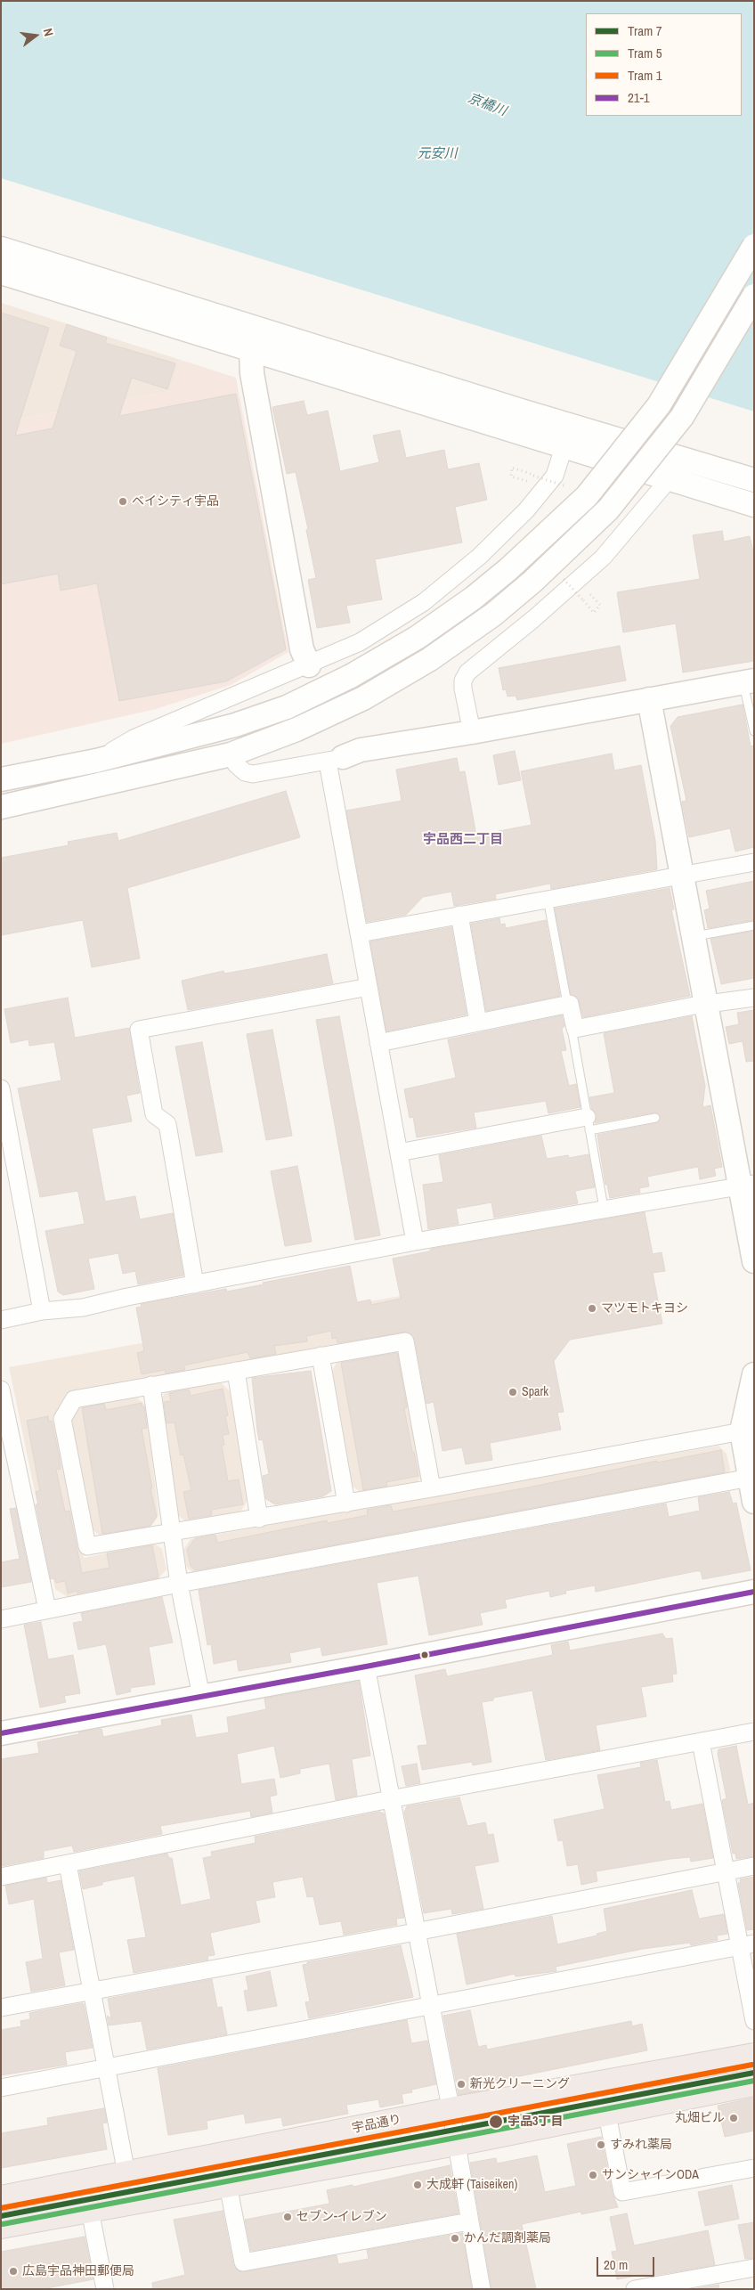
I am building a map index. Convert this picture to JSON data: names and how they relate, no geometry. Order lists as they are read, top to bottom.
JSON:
{
  "streets": {
    "highway": ["宇品通り"]
  },
  "districts": ["宇品西二丁目"],
  "water": ["京橋川", "元安川"],
  "places": [
    "ベイシティ宇品",
    "マツモトキヨシ",
    "Spark",
    "新光クリーニング",
    "丸畑ビル",
    "宇品3丁目",
    "すみれ薬局",
    "サンシャインODA",
    "大成軒 (Taiseiken)",
    "セブン-イレブン",
    "かんだ調剤薬局",
    "広島宇品神田郵便局"
  ],
  "lines": [
    "transit line 21-1",
    "tram line 1",
    "tram line 7",
    "tram line 5"
  ],
  "legend": [
    "Tram 7",
    "Tram 5",
    "Tram 1",
    "21-1"
  ],
  "scale_bar": "20 m",
  "north": "right"
}
